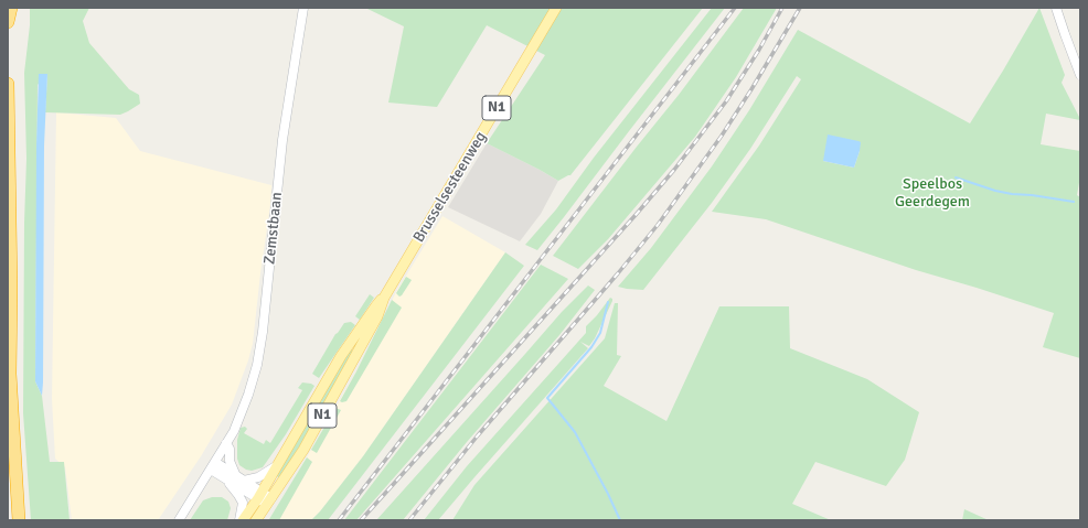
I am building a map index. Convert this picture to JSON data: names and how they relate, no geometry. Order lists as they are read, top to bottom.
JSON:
{
  "streets": {
    "main road": ["N1", "Brusselsesteenweg"],
    "street": ["Zemstbaan"]
  },
  "parks": ["Speelbos Geerdegem"]
}
